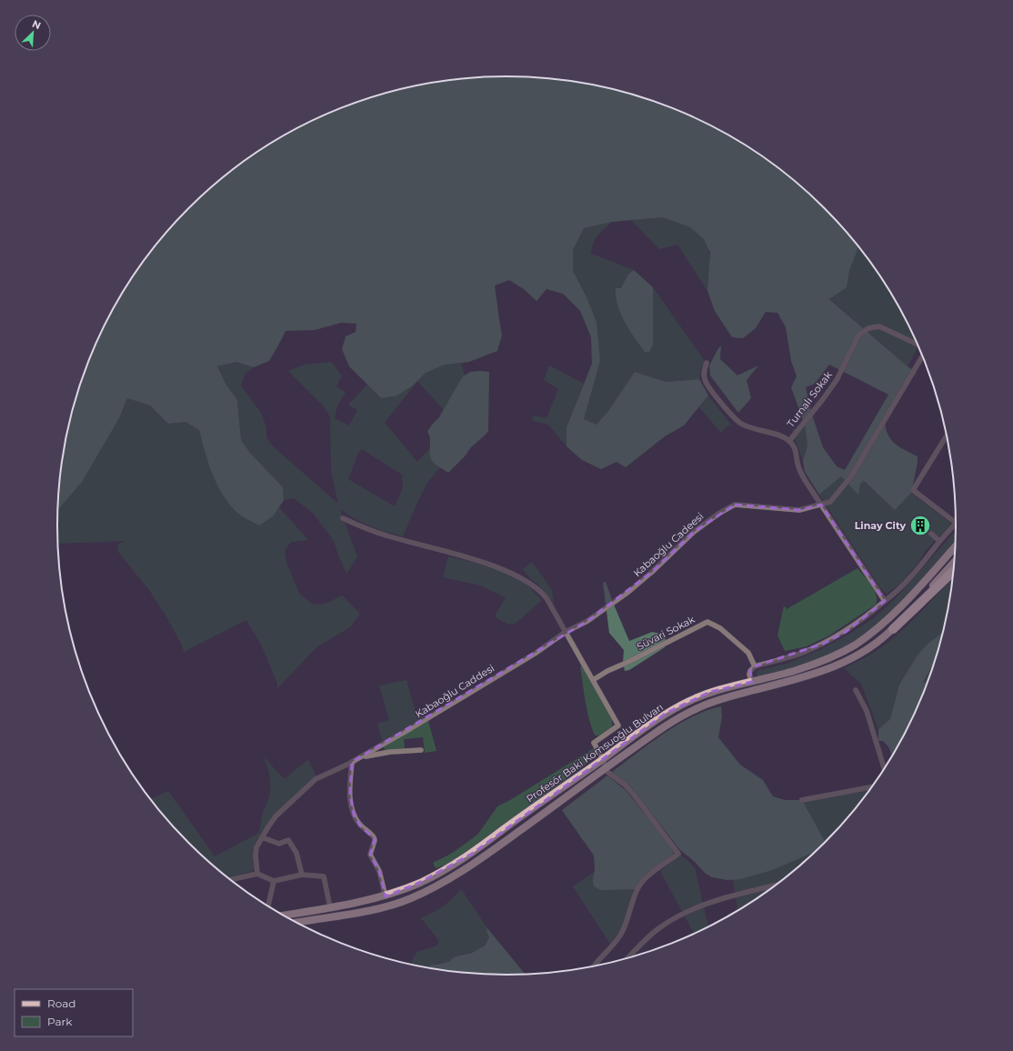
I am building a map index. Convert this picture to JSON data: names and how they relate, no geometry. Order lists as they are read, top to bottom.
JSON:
{
  "streets": {
    "main road": ["Profesör Baki Komsuoğlu Bulvarı"],
    "street": [
      "Turnalı Sokak",
      "Kabaoğlu Cadeesi",
      "Süvari Sokak",
      "Kabaoğlu Caddesi"
    ]
  },
  "crossings": [
    ["Kabaoğlu Cadeesi", "Kabaoğlu Caddesi"]
  ],
  "places": {
    "building": ["Linay City"]
  },
  "legend": ["Road", "Park"],
  "north": "top right"
}
